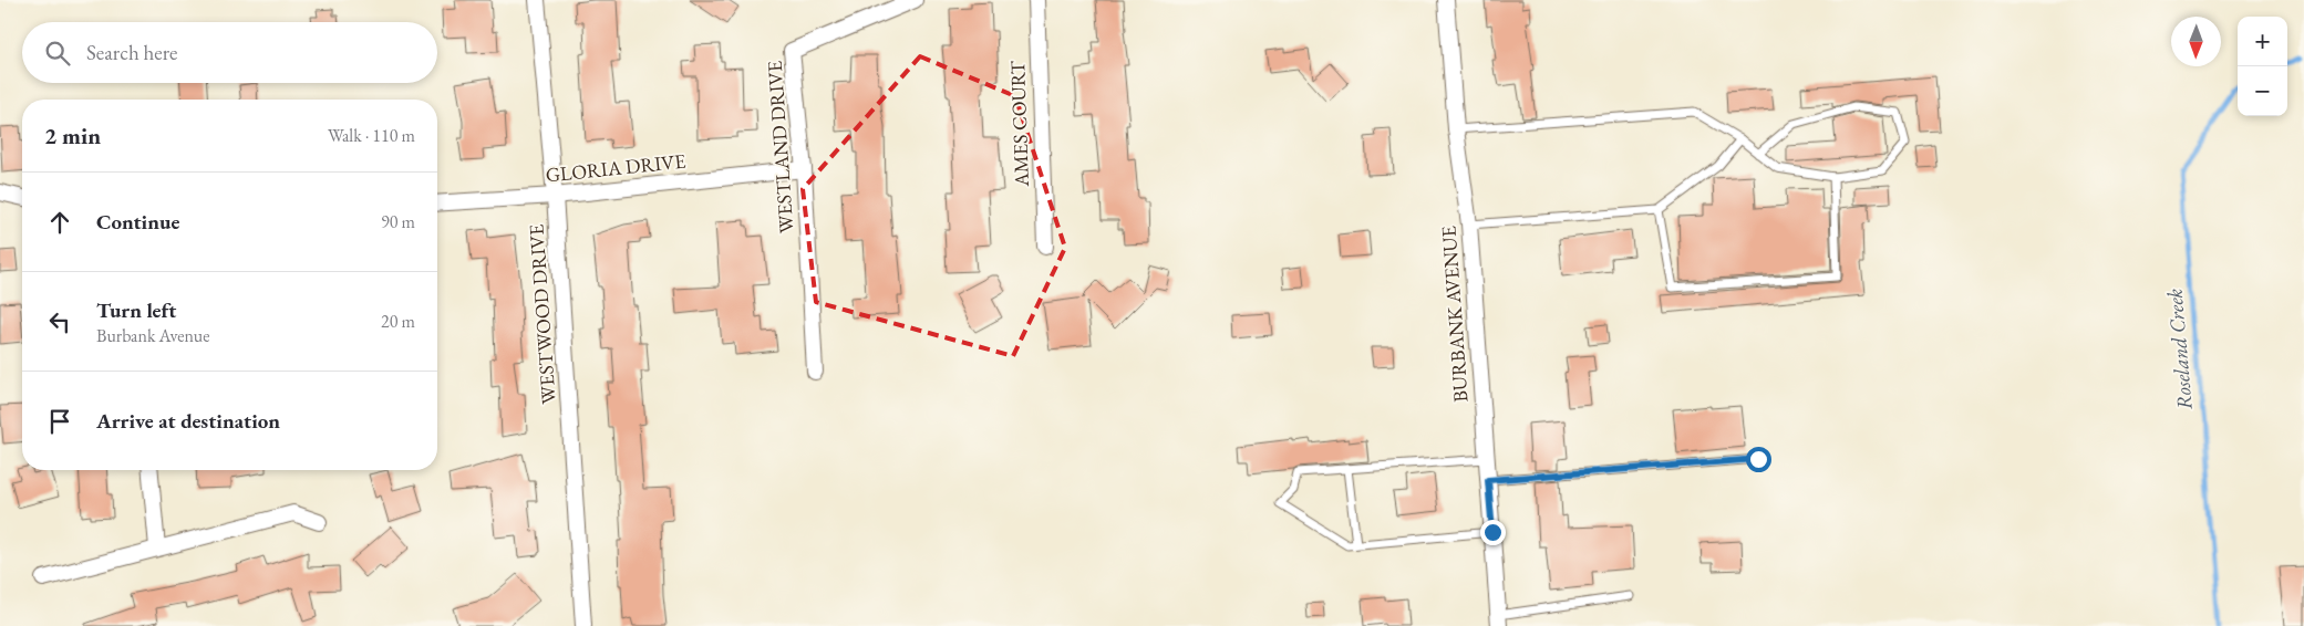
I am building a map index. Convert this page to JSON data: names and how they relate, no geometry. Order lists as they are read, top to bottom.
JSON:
{
  "streets": {
    "street": [
      "AMES COURT",
      "WESTLAND DRIVE",
      "GLORIA DRIVE",
      "WESTWOOD DRIVE",
      "BURBANK AVENUE"
    ]
  },
  "crossings": [
    ["WESTLAND DRIVE", "GLORIA DRIVE"],
    ["GLORIA DRIVE", "WESTWOOD DRIVE"]
  ],
  "water": ["Roseland Creek"],
  "north": "bottom",
  "page": {
    "map_buttons": ["+", "−"],
    "search": "Search here",
    "heading": ["2 min", "Walk · 110 m"],
    "list": [
      ["Continue", "90 m"],
      ["Turn left", "Burbank Avenue", "20 m"],
      "Arrive at destination"
    ]
  }
}
